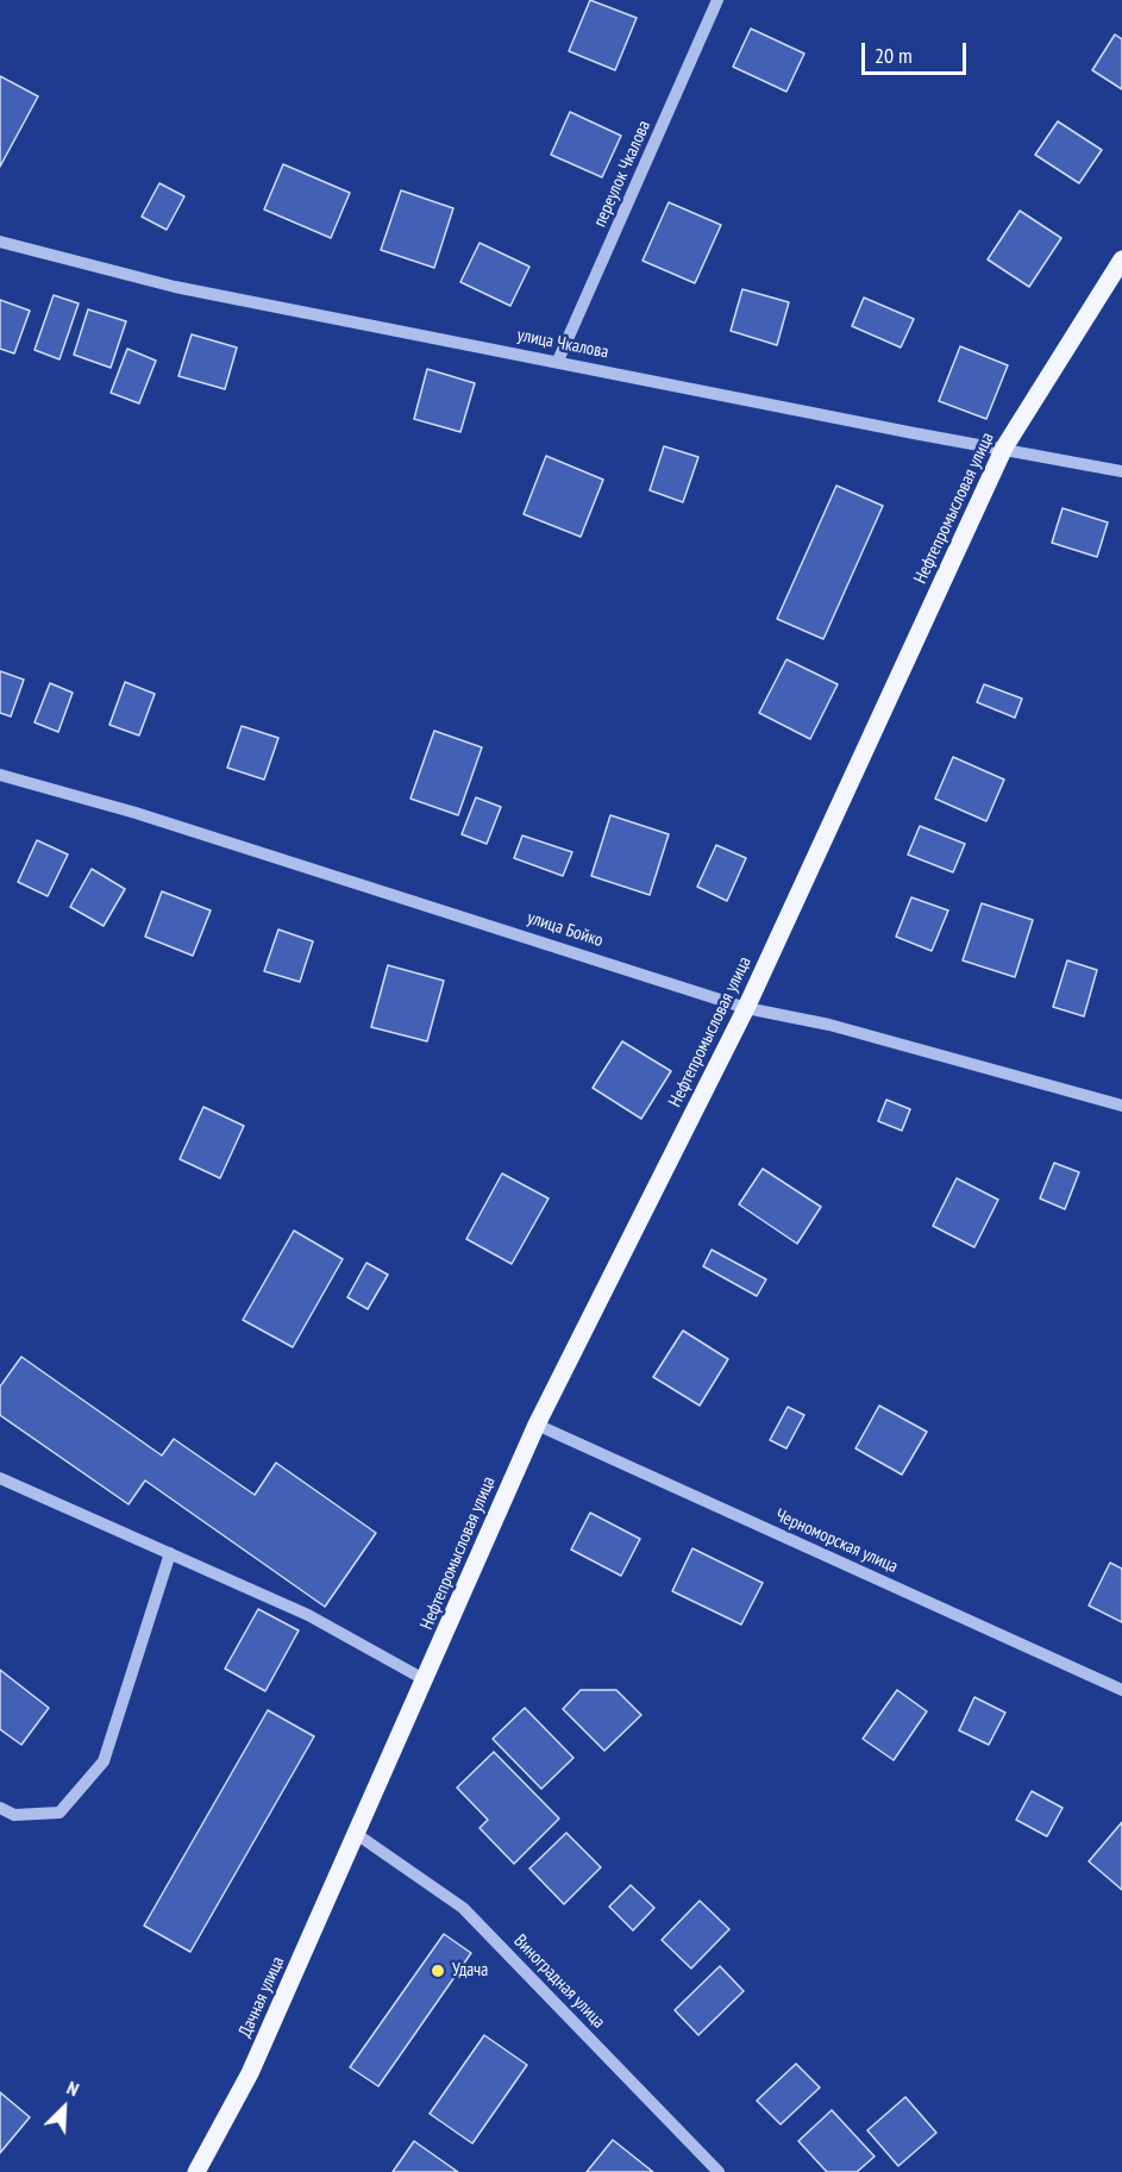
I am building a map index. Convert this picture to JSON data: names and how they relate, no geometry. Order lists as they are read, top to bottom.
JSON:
{
  "streets": {
    "main road": ["Нефтепромысловая улица", "Дачная улица"],
    "street": [
      "переулок Чкалова",
      "улица Чкалова",
      "улица Бойко",
      "Черноморская улица",
      "Виноградная улица"
    ]
  },
  "crossings": [
    ["переулок Чкалова", "улица Чкалова"],
    ["улица Чкалова", "Нефтепромысловая улица"],
    ["Нефтепромысловая улица", "улица Бойко"],
    ["Нефтепромысловая улица", "Черноморская улица"],
    ["Нефтепромысловая улица", "Виноградная улица"],
    ["Нефтепромысловая улица", "Дачная улица"],
    ["Виноградная улица", "Дачная улица"]
  ],
  "places": ["Удача"],
  "scale_bar": "20 m",
  "north": "top right"
}
